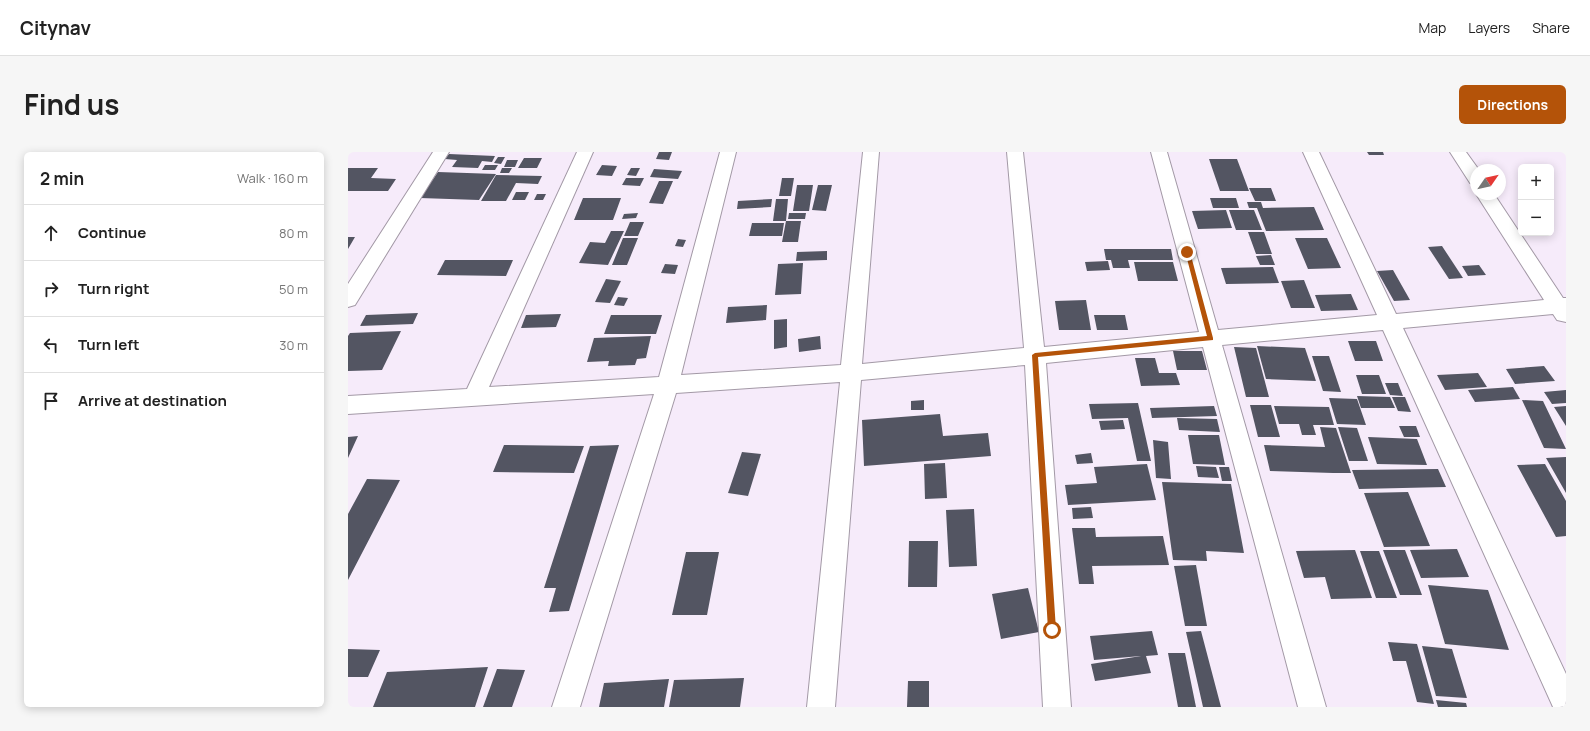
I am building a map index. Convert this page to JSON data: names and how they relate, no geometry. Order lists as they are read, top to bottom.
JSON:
{
  "north": "top right",
  "page": {
    "header": "Citynav",
    "nav": ["Map", "Layers", "Share"],
    "title": "Find us",
    "buttons": "Directions",
    "heading": ["2 min", "Walk · 160 m"],
    "map_buttons": ["+", "−"],
    "list": [
      ["Continue", "80 m"],
      ["Turn right", "50 m"],
      ["Turn left", "30 m"],
      "Arrive at destination"
    ]
  }
}
